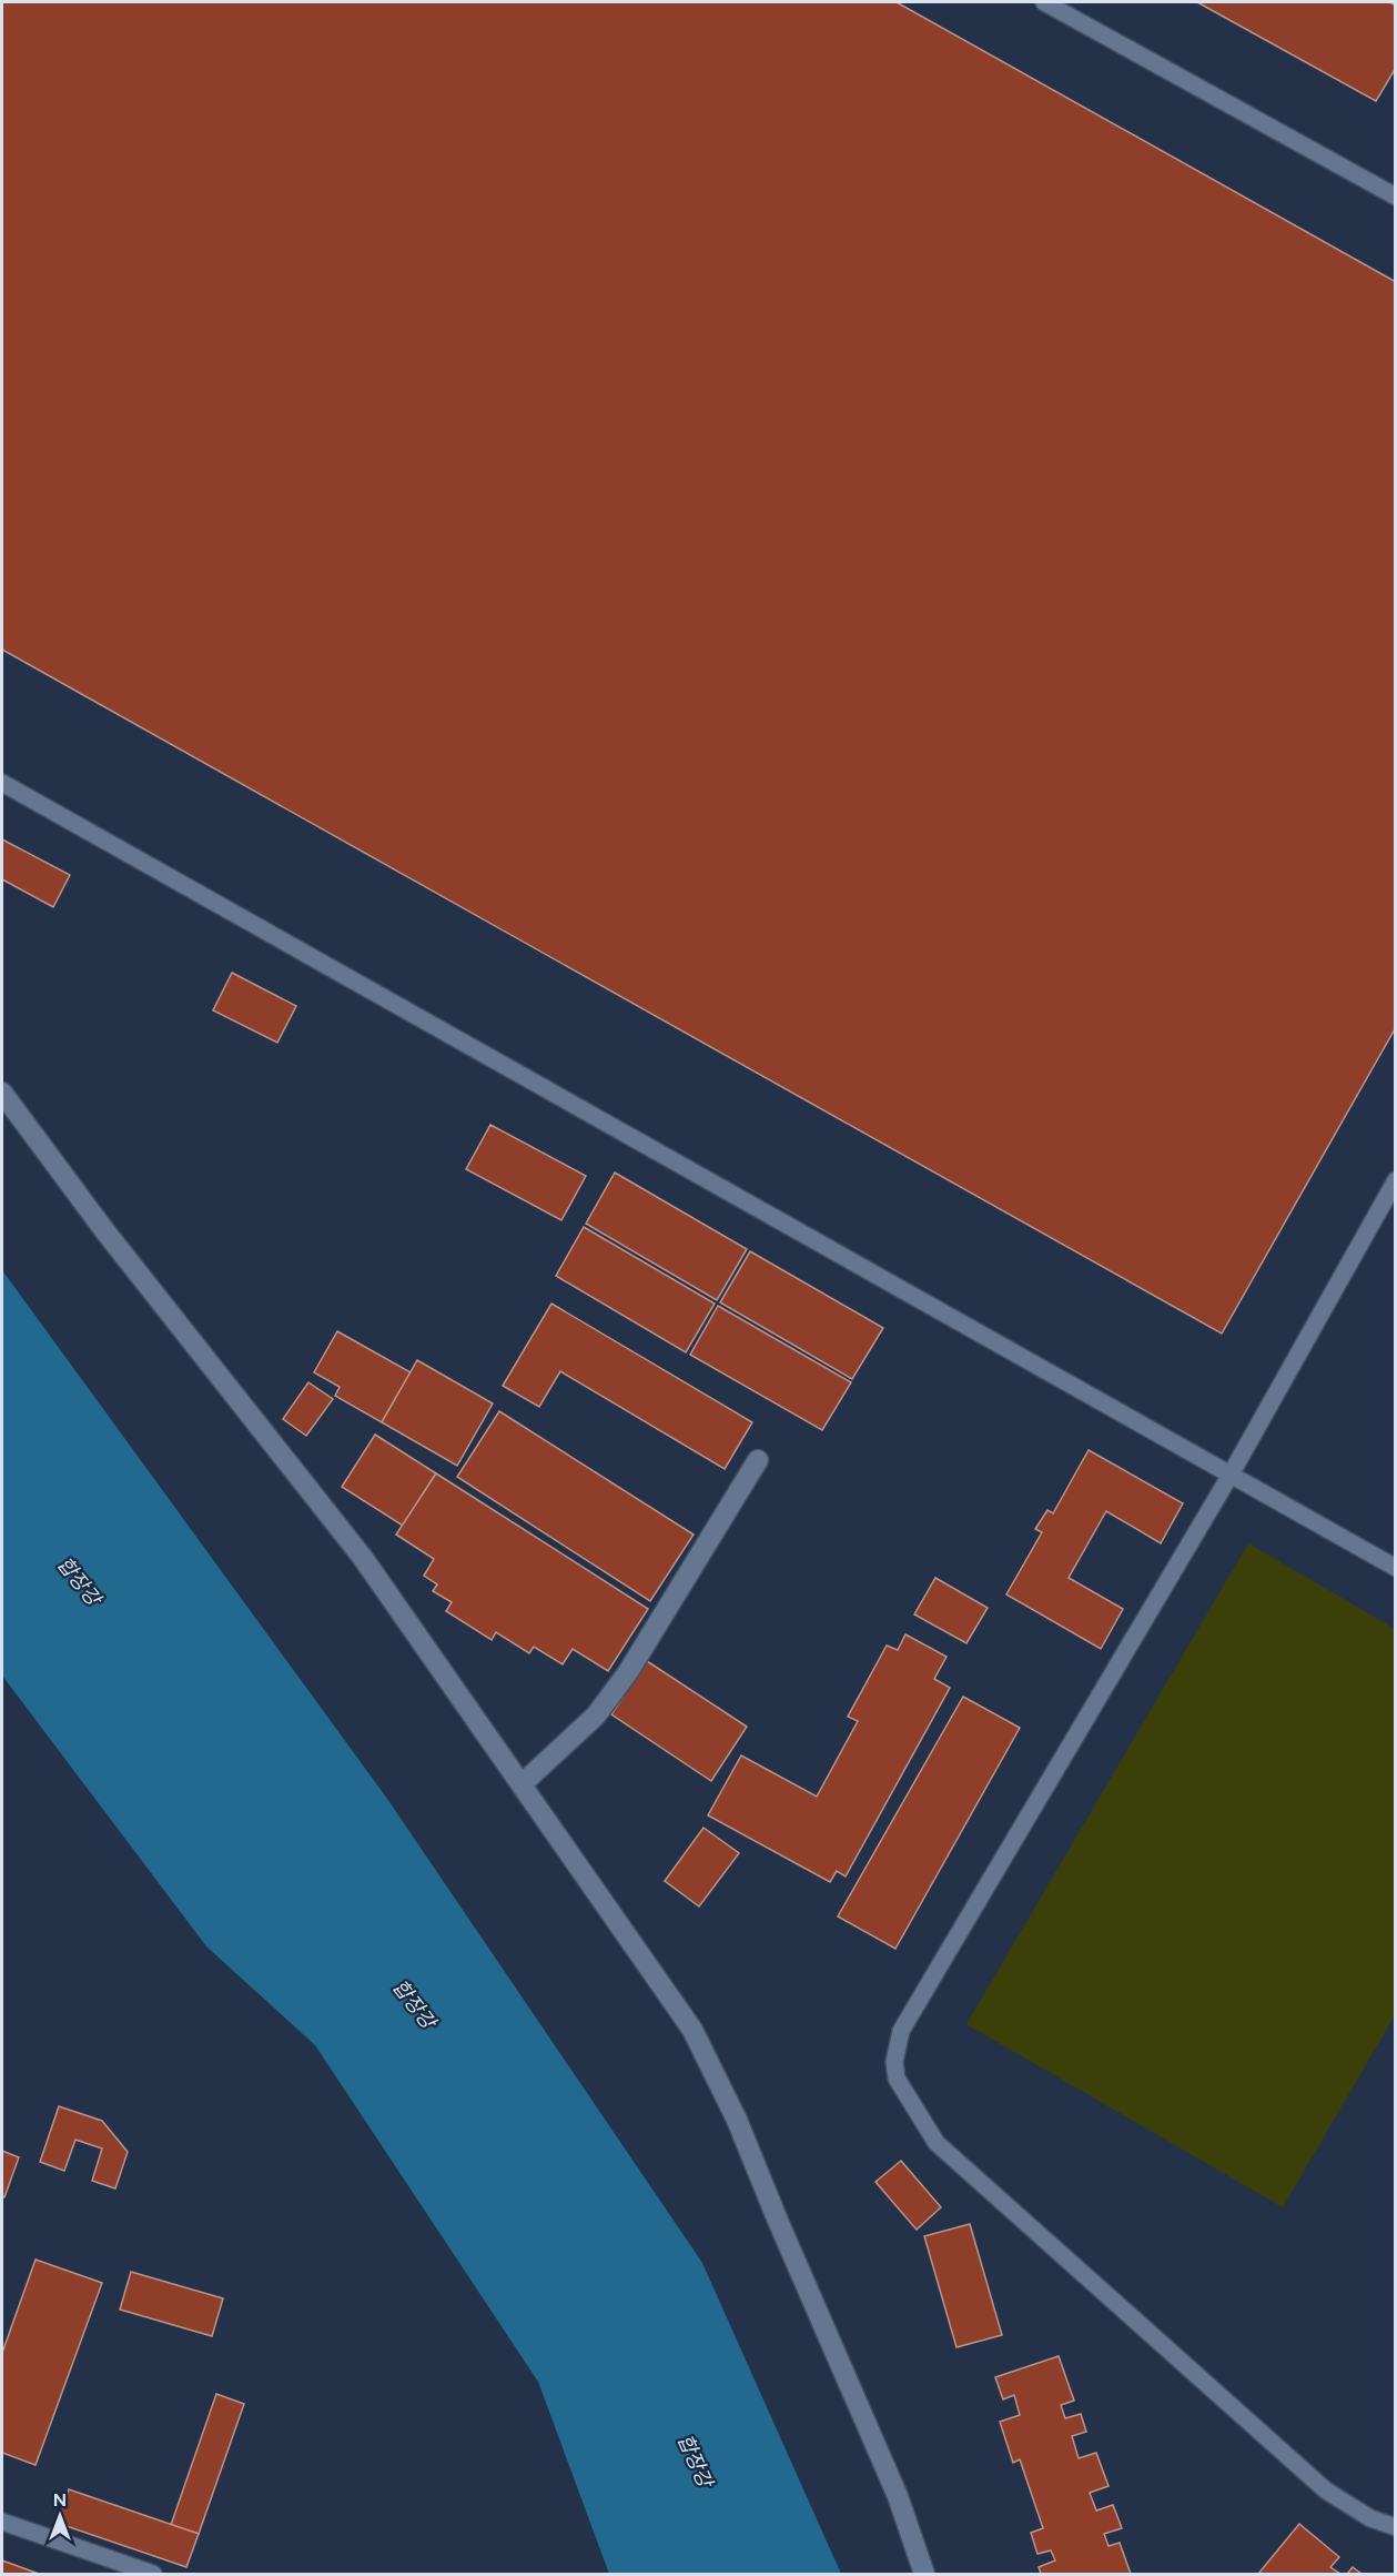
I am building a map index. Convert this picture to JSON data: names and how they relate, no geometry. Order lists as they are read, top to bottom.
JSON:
{
  "water": ["합장강"],
  "north": "top"
}
